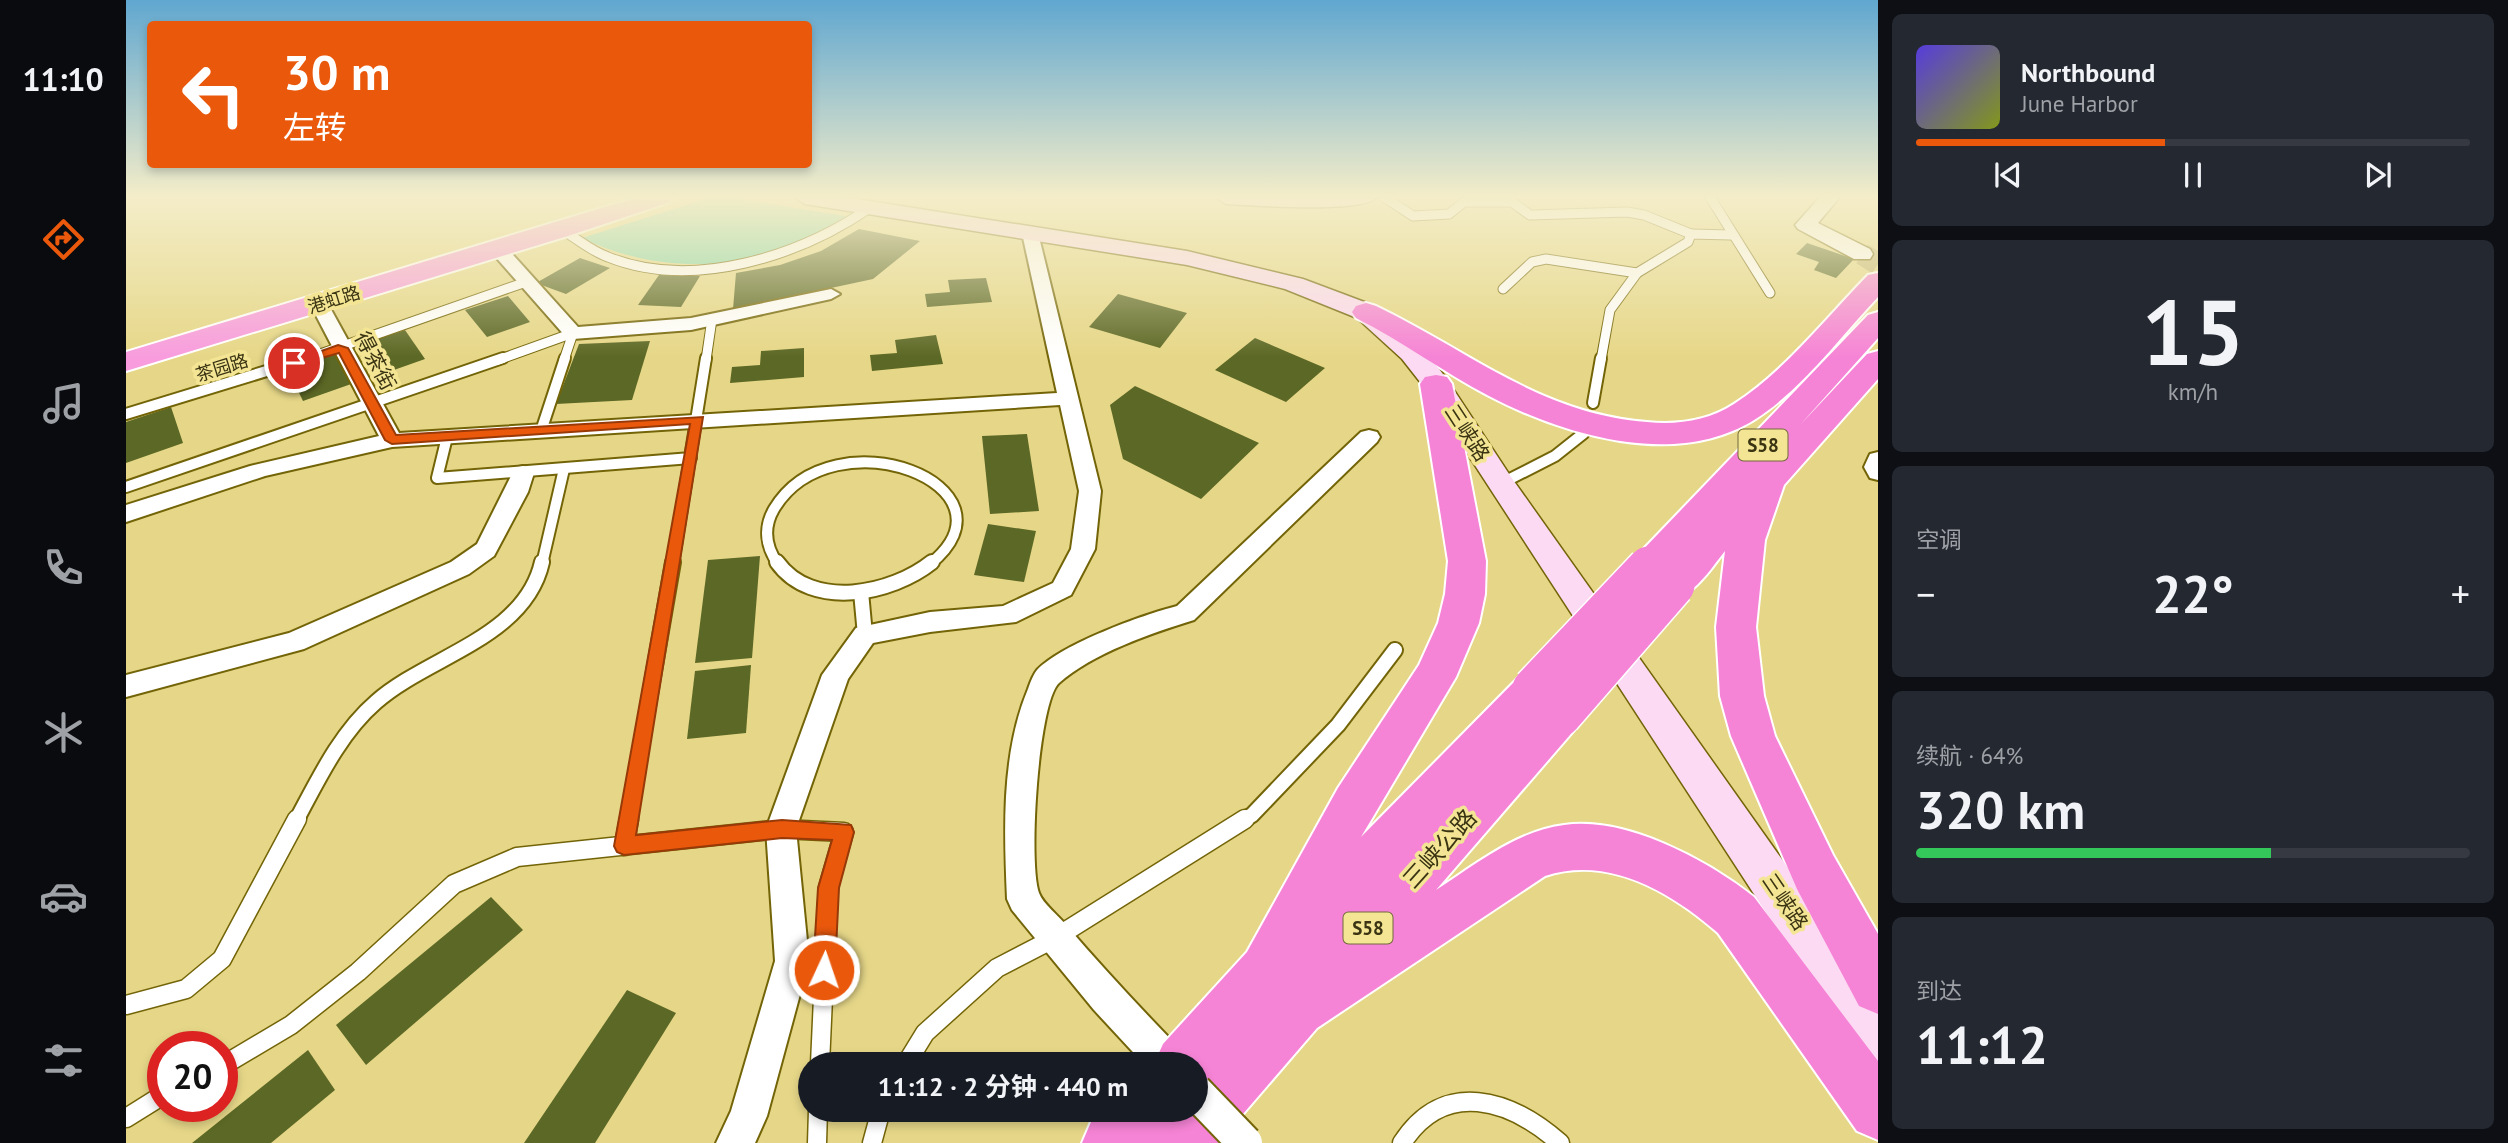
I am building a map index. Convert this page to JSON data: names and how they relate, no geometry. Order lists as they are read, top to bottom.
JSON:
{
  "streets": {
    "highway": ["港虹路", "S58", "三峡公路"],
    "main road": ["三峡路"],
    "street": ["得茶街"],
    "lane": ["茶园路"]
  },
  "crossings": [
    ["港虹路", "得茶街"],
    ["得茶街", "茶园路"],
    ["S58", "三峡公路"]
  ],
  "page": {
    "tabs": "11:10",
    "turn": ["30 m", "左转"],
    "song": ["Northbound", "June Harbor"],
    "tile": [
      ["15", "km/h"],
      "空调",
      ["续航 · 64%", "320 km"],
      ["到达", "11:12"]
    ],
    "heat": ["−", "22°", "+"],
    "limit": "20",
    "trip": "11:12 · 2 分钟 · 440 m"
  }
}
